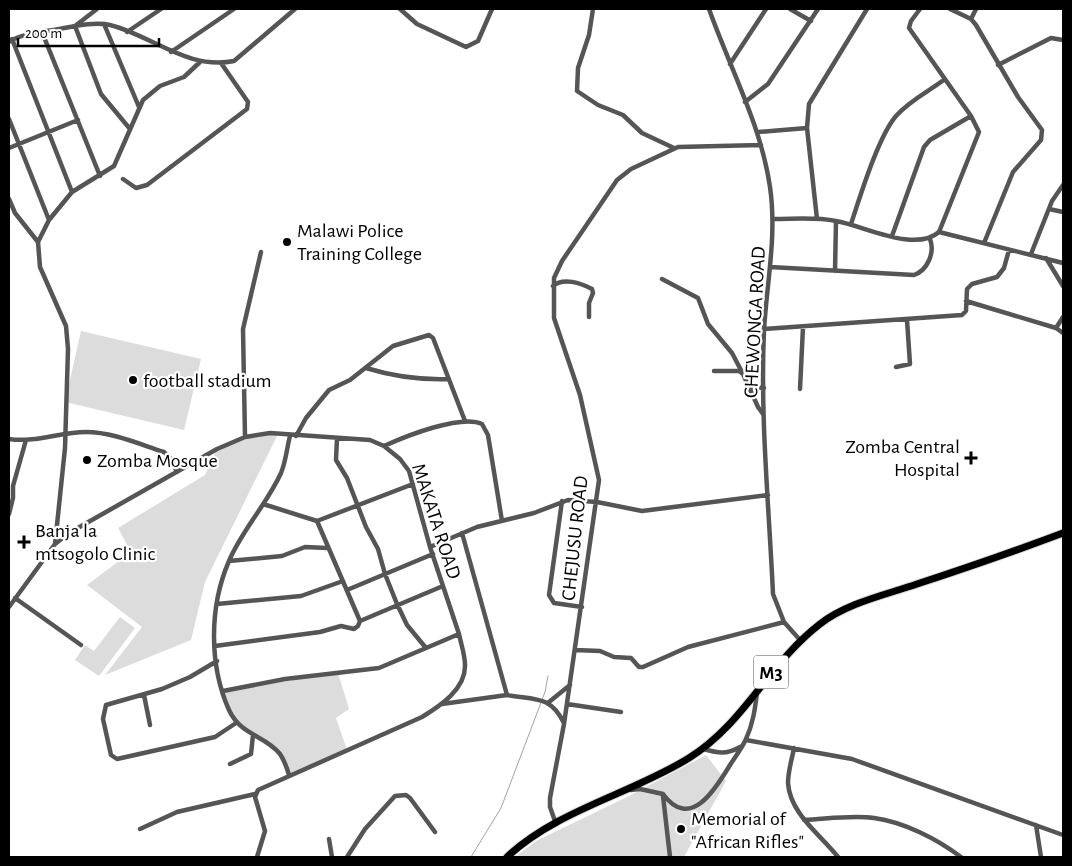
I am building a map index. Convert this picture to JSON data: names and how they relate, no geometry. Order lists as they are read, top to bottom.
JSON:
{
  "streets": {
    "highway": ["M3"],
    "street": ["CHEWONGA ROAD", "MAKATA ROAD", "CHEJUSU ROAD"]
  },
  "crossings": [
    ["CHEWONGA ROAD", "M3"],
    ["CHEJUSU ROAD", "M3"]
  ],
  "places": {
    "other": [
      "Malawi Police Training College",
      "football stadium",
      "Zomba Mosque",
      "Memorial of \"African Rifles\""
    ],
    "health": ["Zomba Central Hospital", "Banja la mtsogolo Clinic"]
  },
  "scale_bar": "200 m"
}
